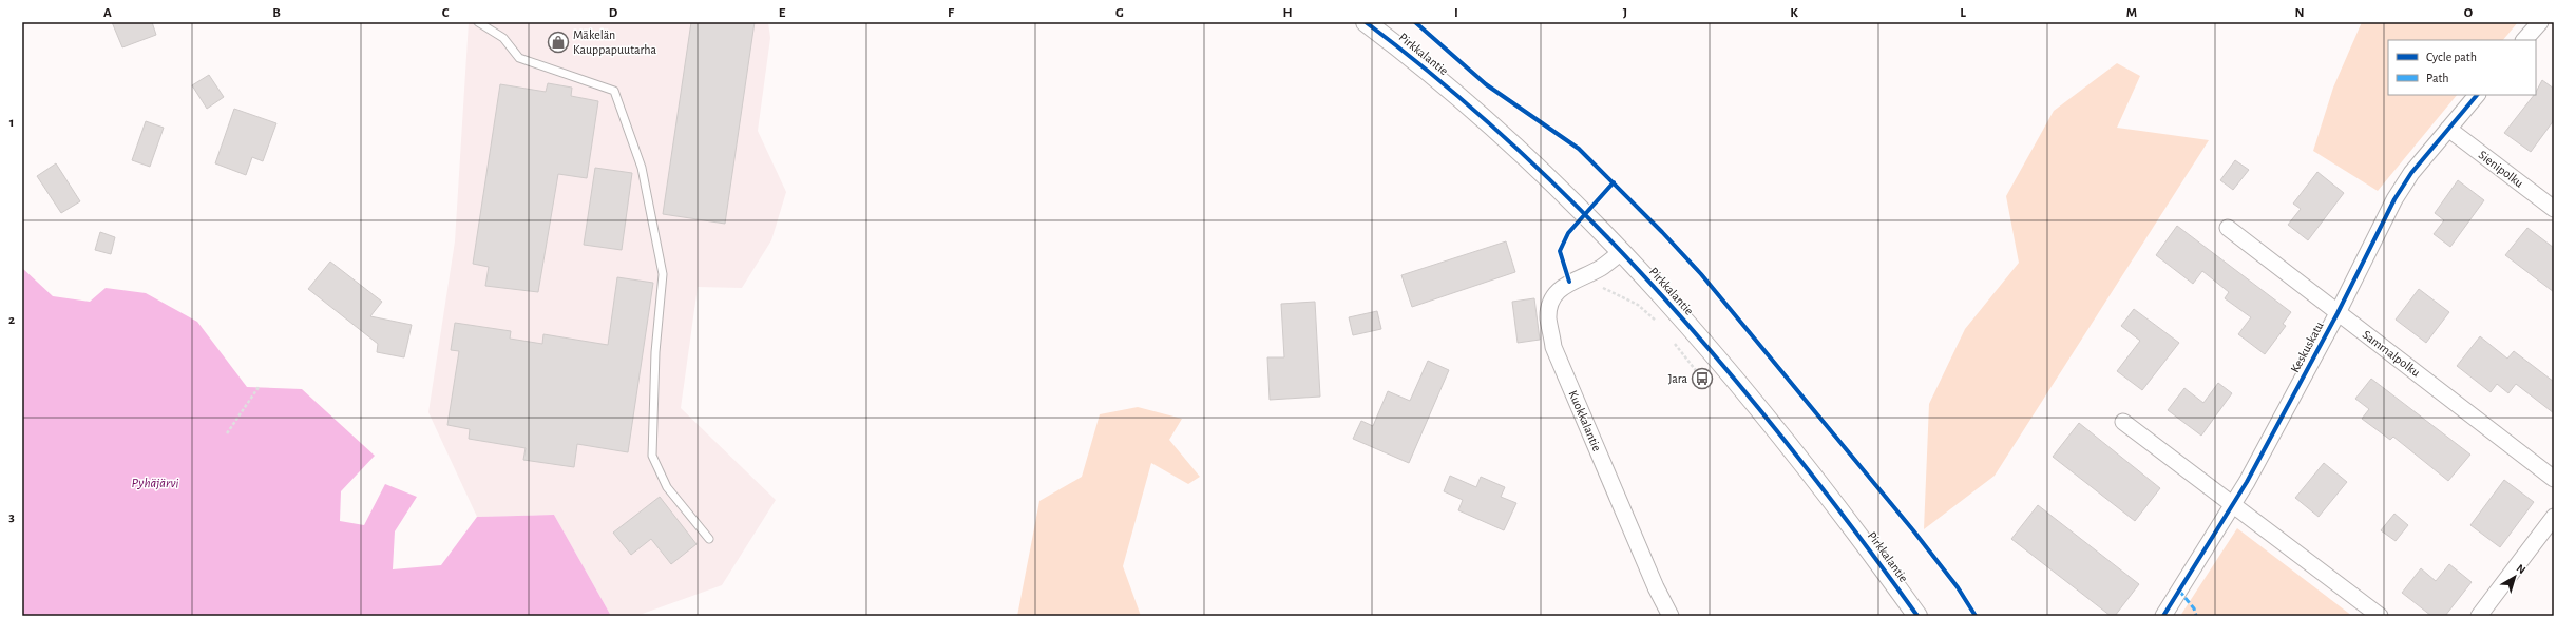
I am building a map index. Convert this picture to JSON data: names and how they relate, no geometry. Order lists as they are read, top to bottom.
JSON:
{
  "streets": {
    "street": [
      "Pirkkalantie",
      "Sienipolku",
      "Keskuskatu",
      "Sammalpolku",
      "Kuokkalantie"
    ]
  },
  "crossings": [
    ["Pirkkalantie", "Kuokkalantie"],
    ["Sienipolku", "Keskuskatu"],
    ["Keskuskatu", "Sammalpolku"]
  ],
  "water": ["Pyhäjärvi"],
  "places": {
    "shop": ["Mäkelän Kauppapuutarha"],
    "bus stop": ["Jara"]
  },
  "legend": ["Cycle path", "Path"],
  "north": "top right",
  "grid": {
    "columns": [
      "A",
      "B",
      "C",
      "D",
      "E",
      "F",
      "G",
      "H",
      "I",
      "J",
      "K",
      "L",
      "M",
      "N",
      "O"
    ],
    "rows": ["1", "2", "3"]
  }
}
